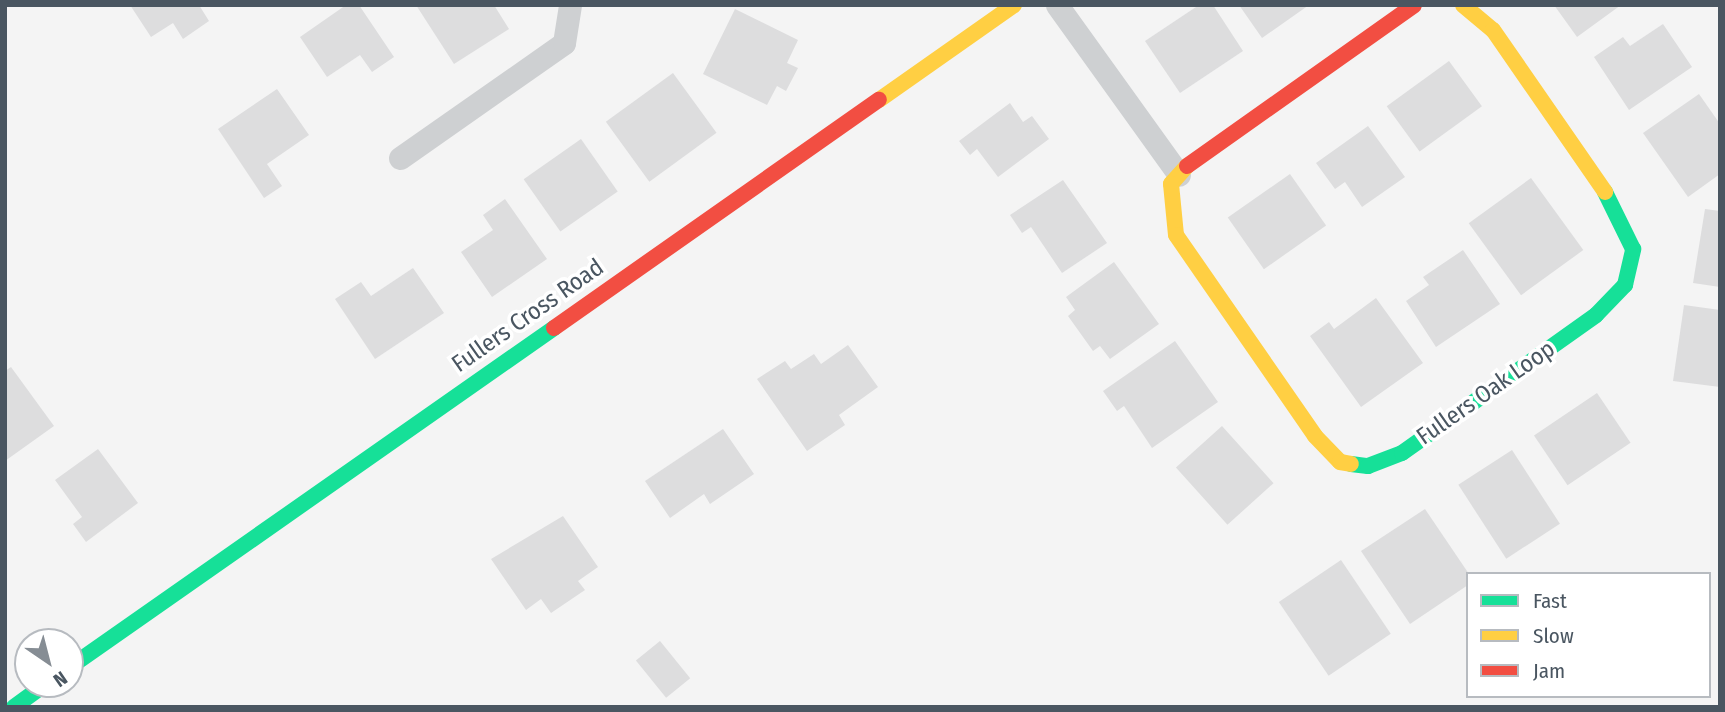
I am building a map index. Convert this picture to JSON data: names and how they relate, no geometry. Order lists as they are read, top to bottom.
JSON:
{
  "streets": {
    "street": ["Fullers Cross Road", "Fullers Oak Loop"]
  },
  "legend": ["Fast", "Slow", "Jam"],
  "north": "bottom right"
}
